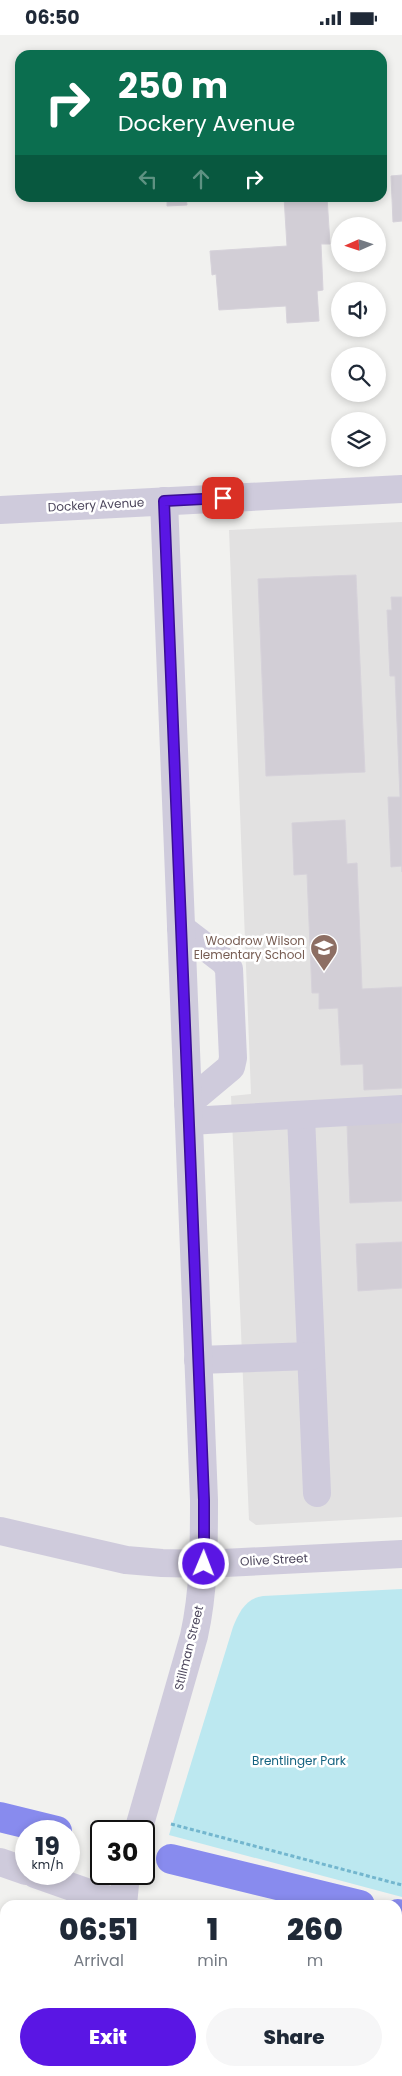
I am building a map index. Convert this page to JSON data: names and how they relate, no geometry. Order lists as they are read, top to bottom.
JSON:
{
  "streets": {
    "street": ["Dockery Avenue", "Olive Street", "Stillman Street"]
  },
  "crossings": [
    ["Dockery Avenue", "Stillman Street"],
    ["Olive Street", "Stillman Street"]
  ],
  "parks": ["Brentlinger Park"],
  "places": {
    "school or university": ["Woodrow Wilson Elementary School"]
  },
  "north": "left",
  "page": {
    "status": "06:50",
    "turn": ["250 m", "Dockery Avenue"],
    "speed": "19 km/h",
    "limit": "30",
    "eta": [
      "06:51",
      "Arrival",
      "1",
      "min",
      "260",
      "m"
    ],
    "buttons": ["Exit", "Share"]
  }
}
